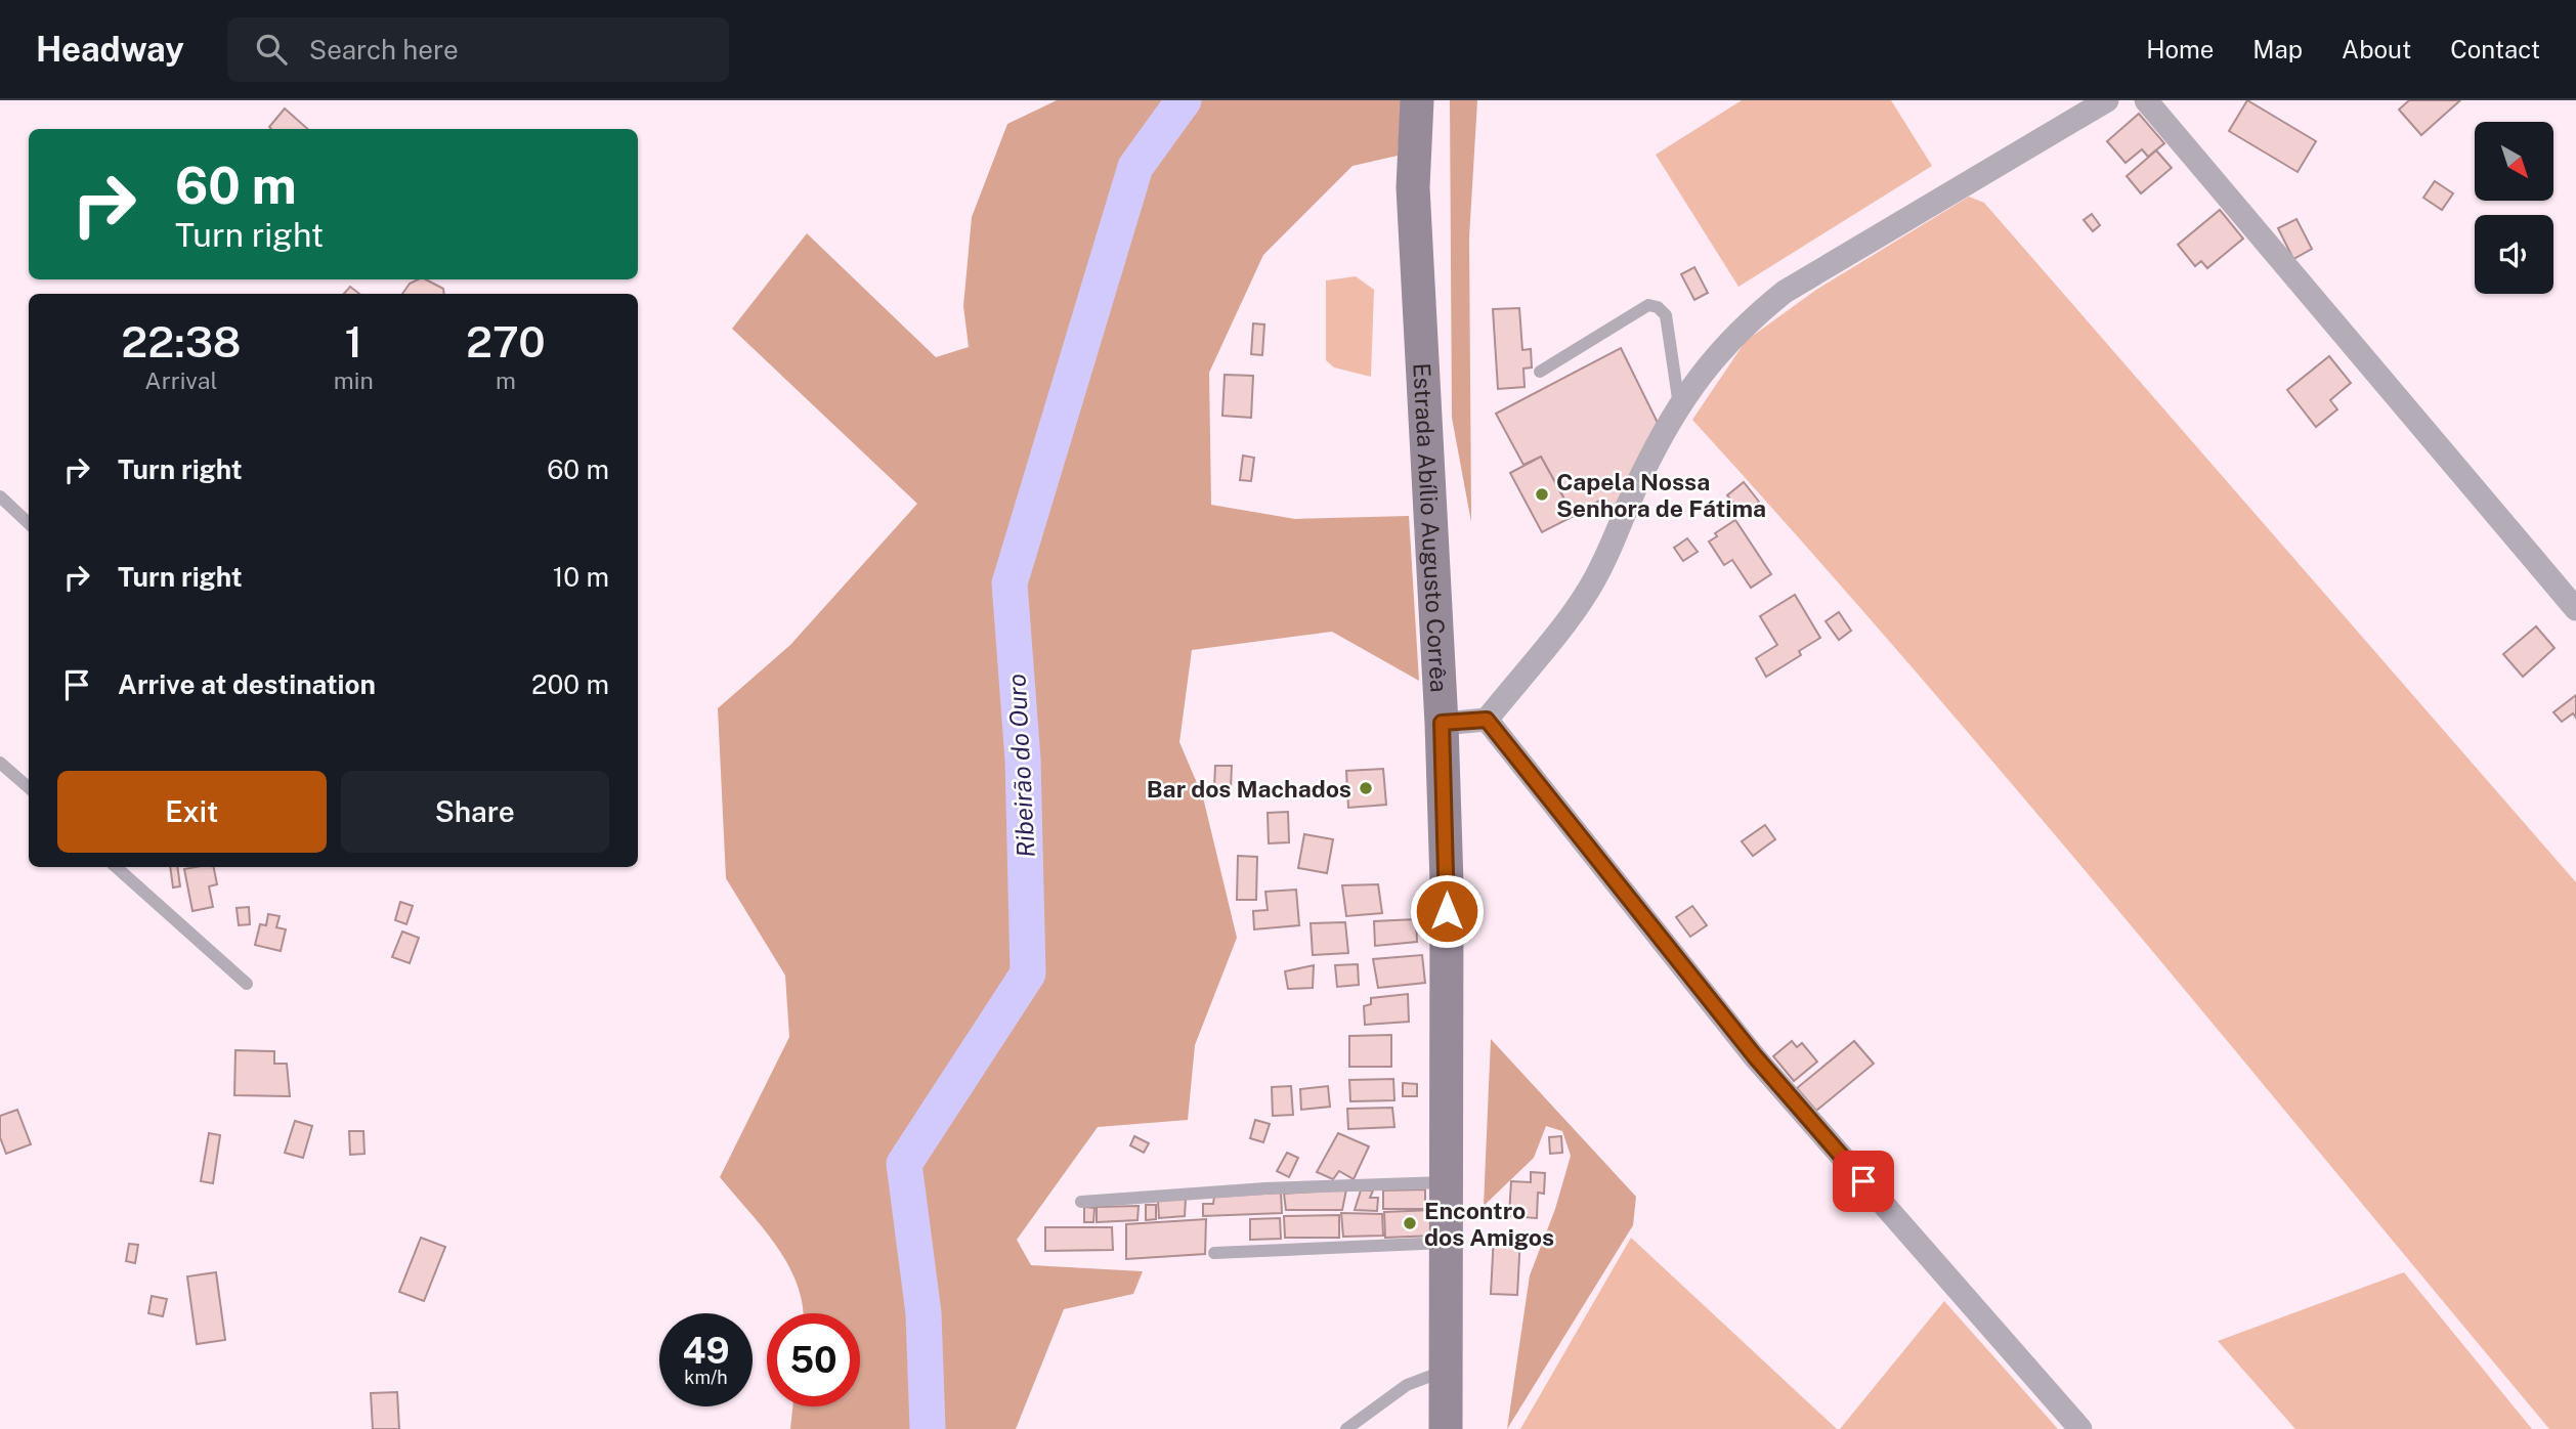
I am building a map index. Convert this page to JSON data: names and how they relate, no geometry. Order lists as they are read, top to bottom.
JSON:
{
  "streets": {
    "main road": ["Estrada Abílio Augusto Corrêa"]
  },
  "water": ["Ribeirão do Ouro"],
  "places": ["Capela Nossa Senhora de Fátima", "Bar dos Machados", "Encontro dos Amigos"],
  "north": "bottom right",
  "page": {
    "header": "Headway",
    "search": "Search here",
    "nav": [
      "Home",
      "Map",
      "About",
      "Contact"
    ],
    "turn": ["60 m", "Turn right"],
    "eta": [
      "22:38",
      "Arrival",
      "1",
      "min",
      "270",
      "m"
    ],
    "list": [
      {
        "name": "Turn right",
        "value": "60 m"
      },
      {
        "name": "Turn right",
        "value": "10 m"
      },
      {
        "name": "Arrive at destination",
        "value": "200 m"
      }
    ],
    "buttons": ["Exit", "Share"],
    "speed": "49 km/h",
    "limit": "50"
  }
}
